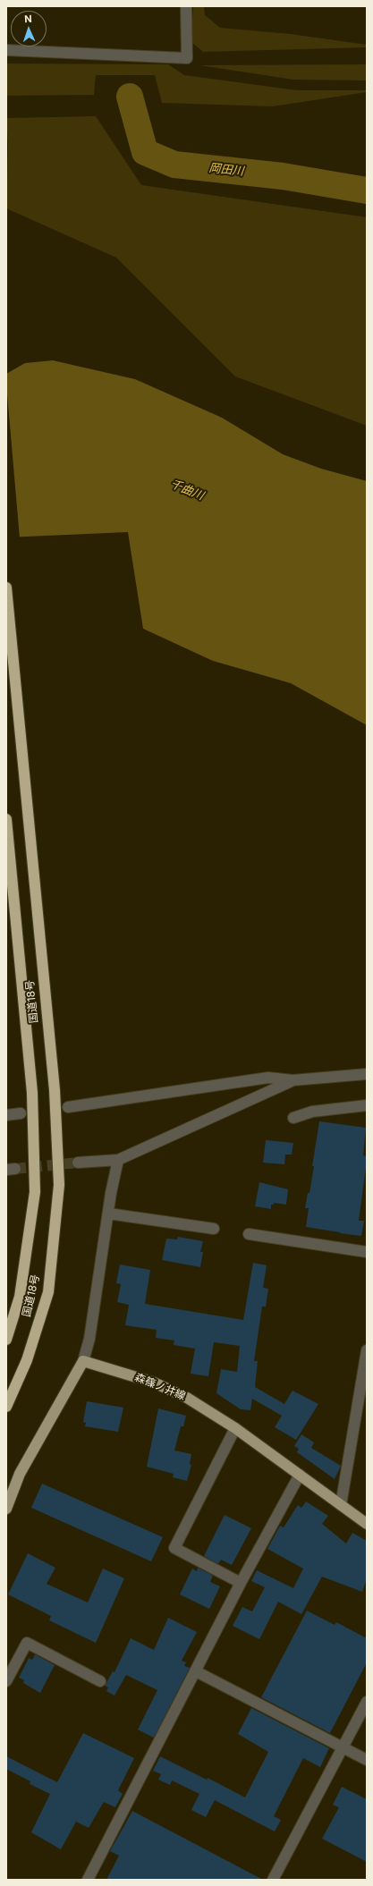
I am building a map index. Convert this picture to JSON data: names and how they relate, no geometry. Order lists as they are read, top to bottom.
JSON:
{
  "streets": {
    "highway": ["国道18号"],
    "main road": ["森篠ノ井線"]
  },
  "water": ["岡田川", "千曲川"],
  "north": "top"
}
